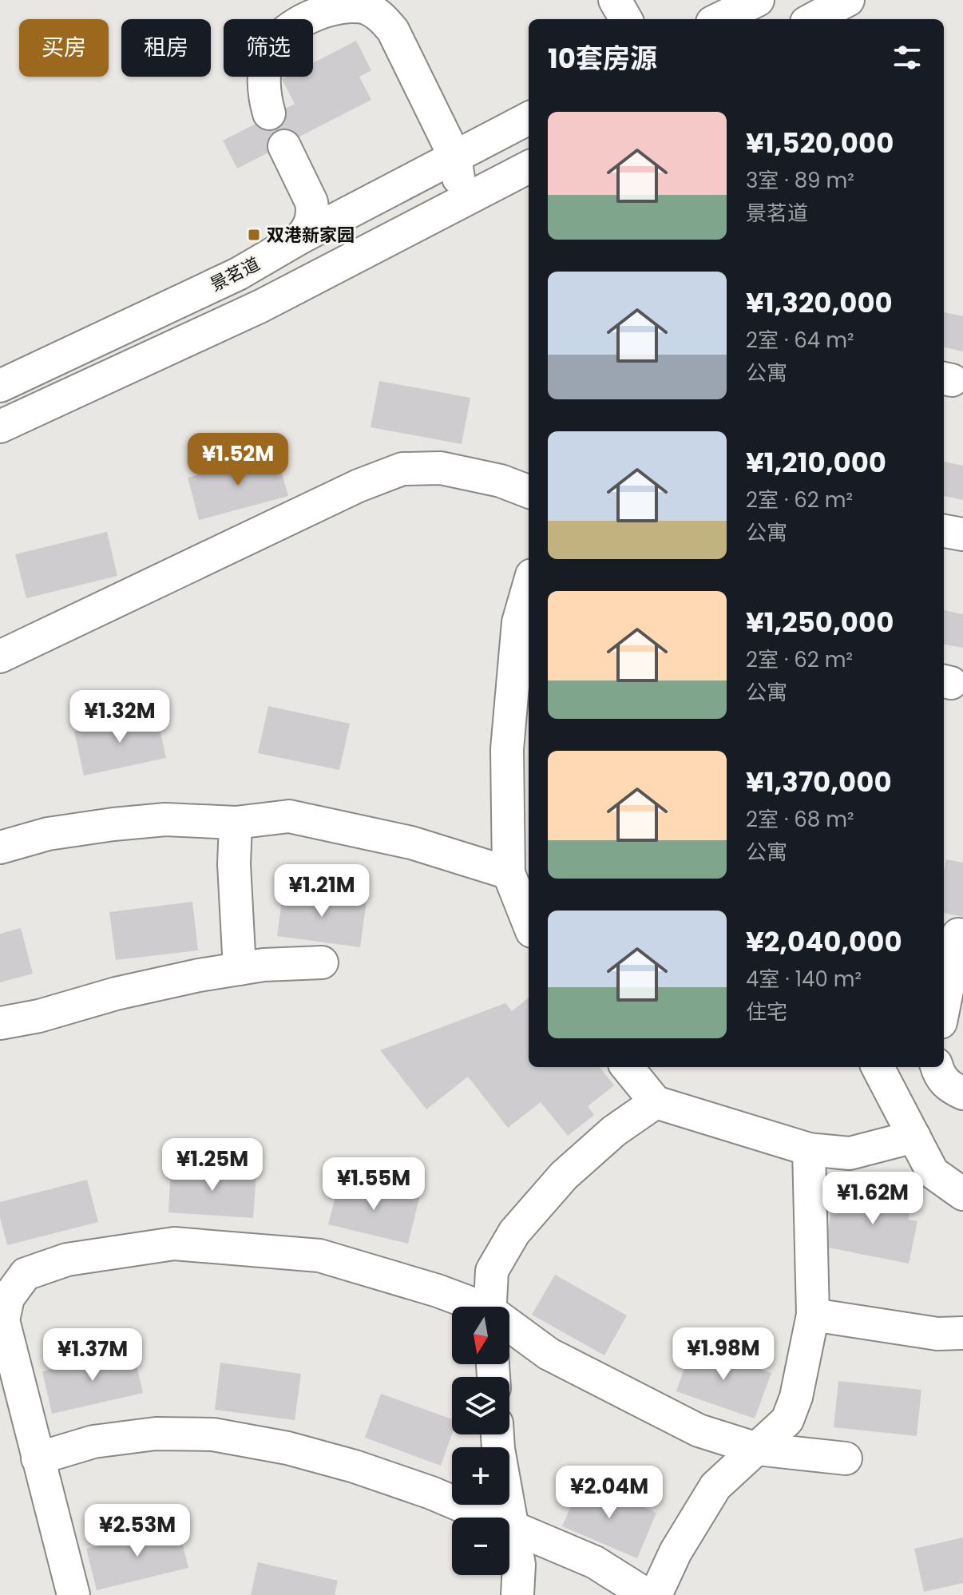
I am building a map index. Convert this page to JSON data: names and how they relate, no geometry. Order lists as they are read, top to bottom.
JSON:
{
  "streets": {
    "street": ["景茗道"]
  },
  "places": {
    "transit": ["双港新家园"]
  },
  "north": "bottom",
  "page": {
    "chip": ["买房", "租房", "筛选"],
    "heading": "10套房源",
    "list": [
      {
        "name": "¥1,520,000",
        "note": "3室 · 89 m² · 景茗道"
      },
      {
        "name": "¥1,320,000",
        "note": "2室 · 64 m² · 公寓"
      },
      {
        "name": "¥1,210,000",
        "note": "2室 · 62 m² · 公寓"
      },
      {
        "name": "¥1,250,000",
        "note": "2室 · 62 m² · 公寓"
      },
      {
        "name": "¥1,370,000",
        "note": "2室 · 68 m² · 公寓"
      },
      {
        "name": "¥2,040,000",
        "note": "4室 · 140 m² · 住宅"
      }
    ],
    "price": [
      "¥1.52M",
      "¥1.32M",
      "¥1.21M",
      "¥1.25M",
      "¥1.55M",
      "¥1.62M",
      "¥1.98M",
      "¥1.37M",
      "¥2.04M",
      "¥2.53M"
    ],
    "map_buttons": ["+", "−"]
  }
}
